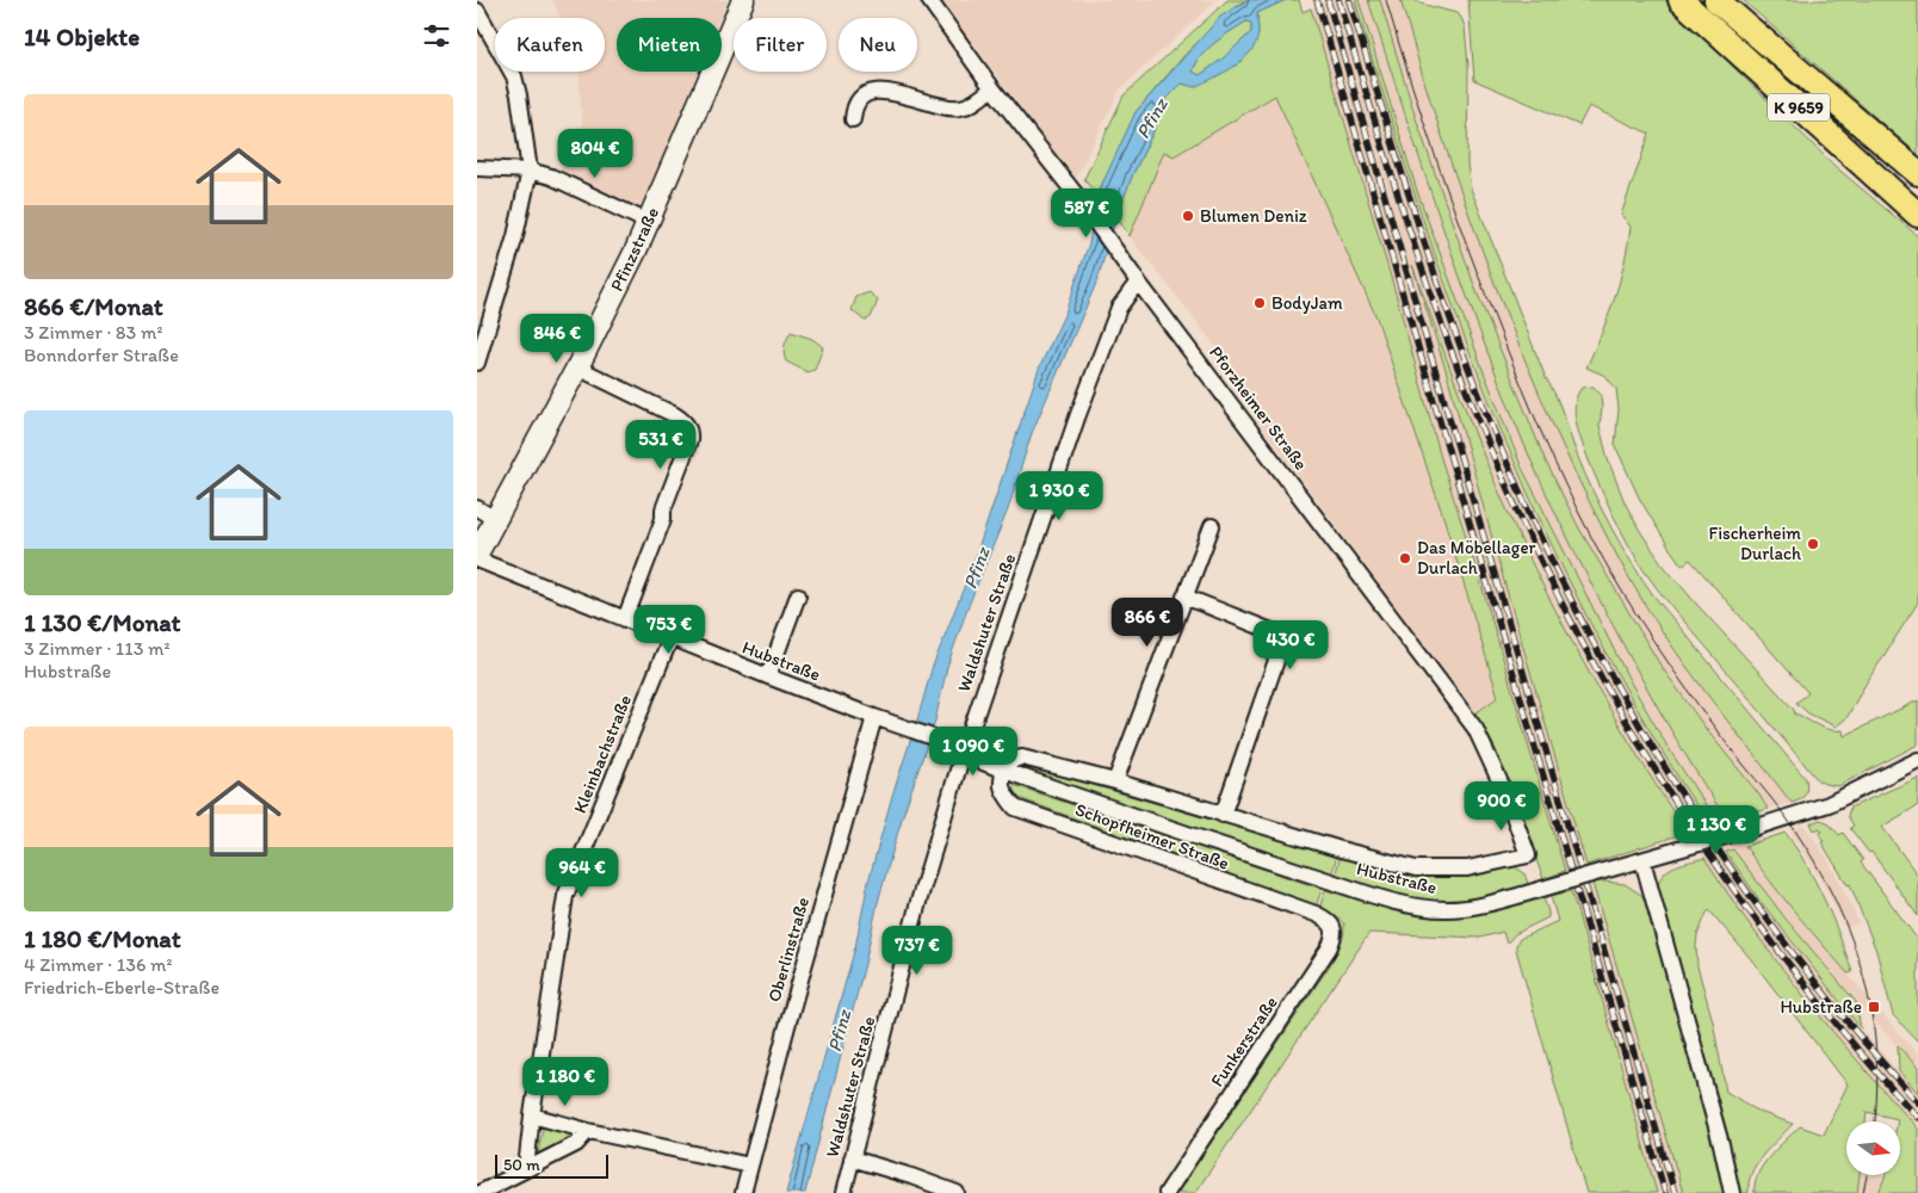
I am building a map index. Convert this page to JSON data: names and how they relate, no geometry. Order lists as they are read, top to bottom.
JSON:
{
  "streets": {
    "main road": ["K 9659", "Pfinzstraße"],
    "street": [
      "Pforzheimer Straße",
      "Waldshuter Straße",
      "Hubstraße",
      "Kleinbachstraße",
      "Schopfheimer Straße",
      "Oberlinstraße",
      "Funkerstraße"
    ]
  },
  "crossings": [
    ["Pforzheimer Straße", "Waldshuter Straße"],
    ["Pforzheimer Straße", "Hubstraße"],
    ["Waldshuter Straße", "Hubstraße"],
    ["Hubstraße", "Kleinbachstraße"],
    ["Hubstraße", "Schopfheimer Straße"],
    ["Hubstraße", "Oberlinstraße"],
    ["Schopfheimer Straße", "Funkerstraße"]
  ],
  "water": ["Pfinz"],
  "places": {
    "other": [
      "Blumen Deniz",
      "BodyJam",
      "Fischerheim Durlach",
      "Das Möbellager Durlach"
    ],
    "transit": ["Hubstraße"]
  },
  "scale_bar": "50 m",
  "north": "right",
  "page": {
    "heading": "14 Objekte",
    "chip": [
      "Kaufen",
      "Mieten",
      "Filter",
      "Neu"
    ],
    "list": [
      {
        "name": "866 €/Monat",
        "note": "3 Zimmer · 83 m² · Bonndorfer Straße"
      },
      {
        "name": "1 130 €/Monat",
        "note": "3 Zimmer · 113 m² · Hubstraße"
      },
      {
        "name": "1 180 €/Monat",
        "note": "4 Zimmer · 136 m² · Friedrich-Eberle-Straße"
      }
    ],
    "price": [
      "804 €",
      "587 €",
      "846 €",
      "531 €",
      "1 930 €",
      "866 €",
      "753 €",
      "430 €",
      "1 090 €",
      "900 €",
      "1 130 €",
      "964 €",
      "737 €",
      "1 180 €"
    ],
    "scale": "50 m"
  }
}
